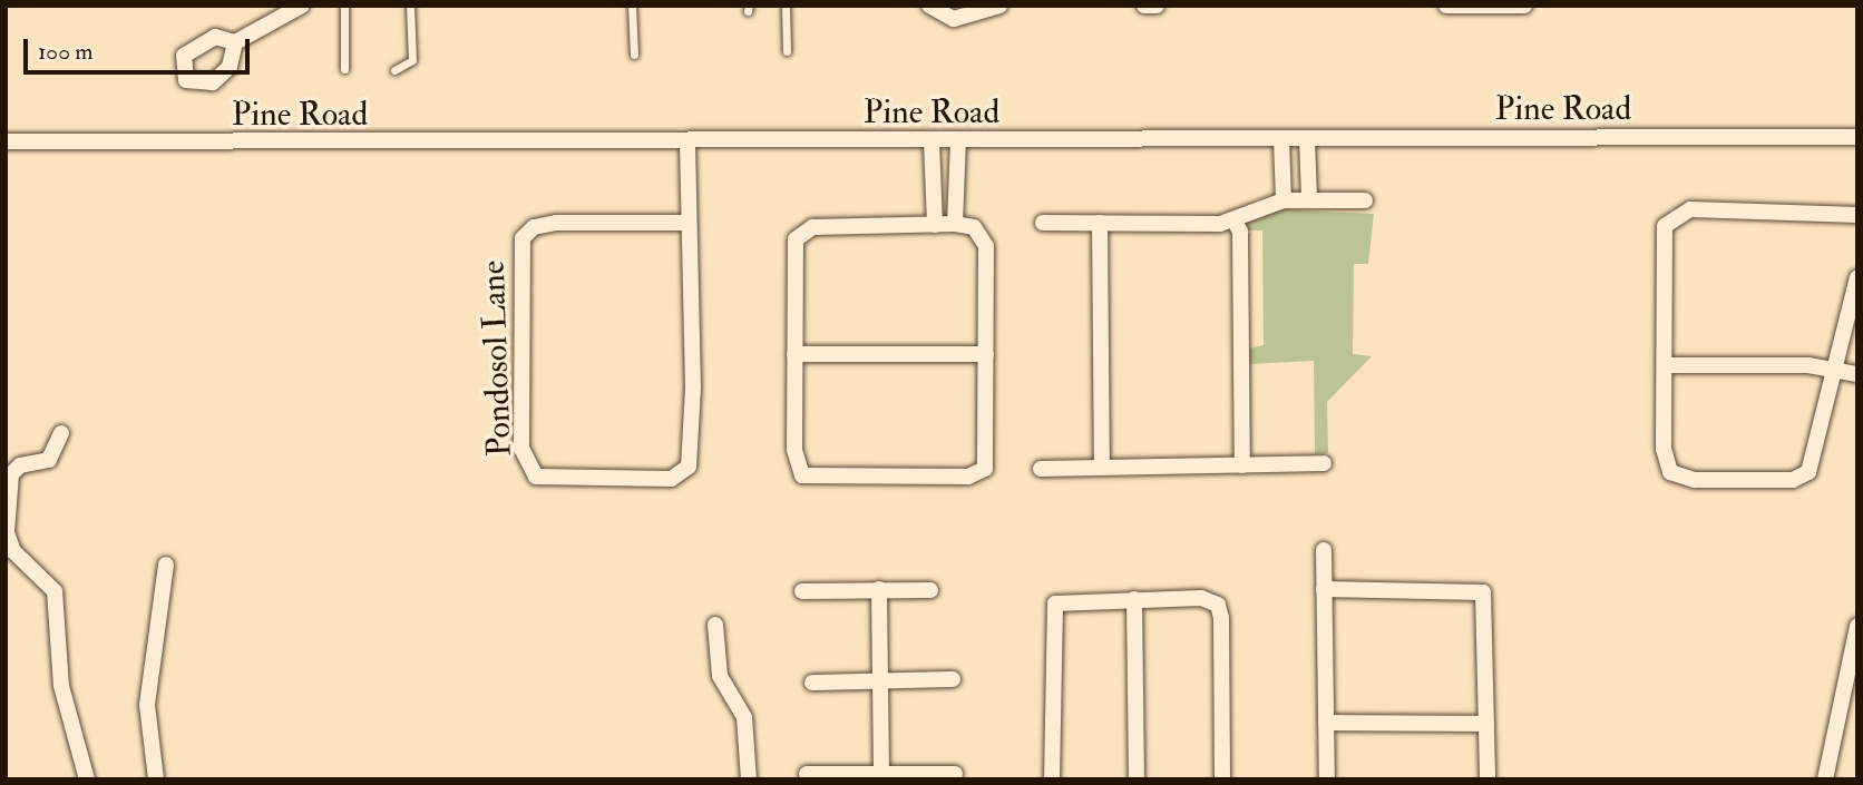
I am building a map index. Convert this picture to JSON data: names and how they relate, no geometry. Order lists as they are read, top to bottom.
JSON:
{
  "streets": {
    "street": ["Pine Road", "Pondosol Lane"]
  },
  "crossings": [
    ["Pine Road", "Pondosol Lane"]
  ],
  "scale_bar": "100 m"
}
